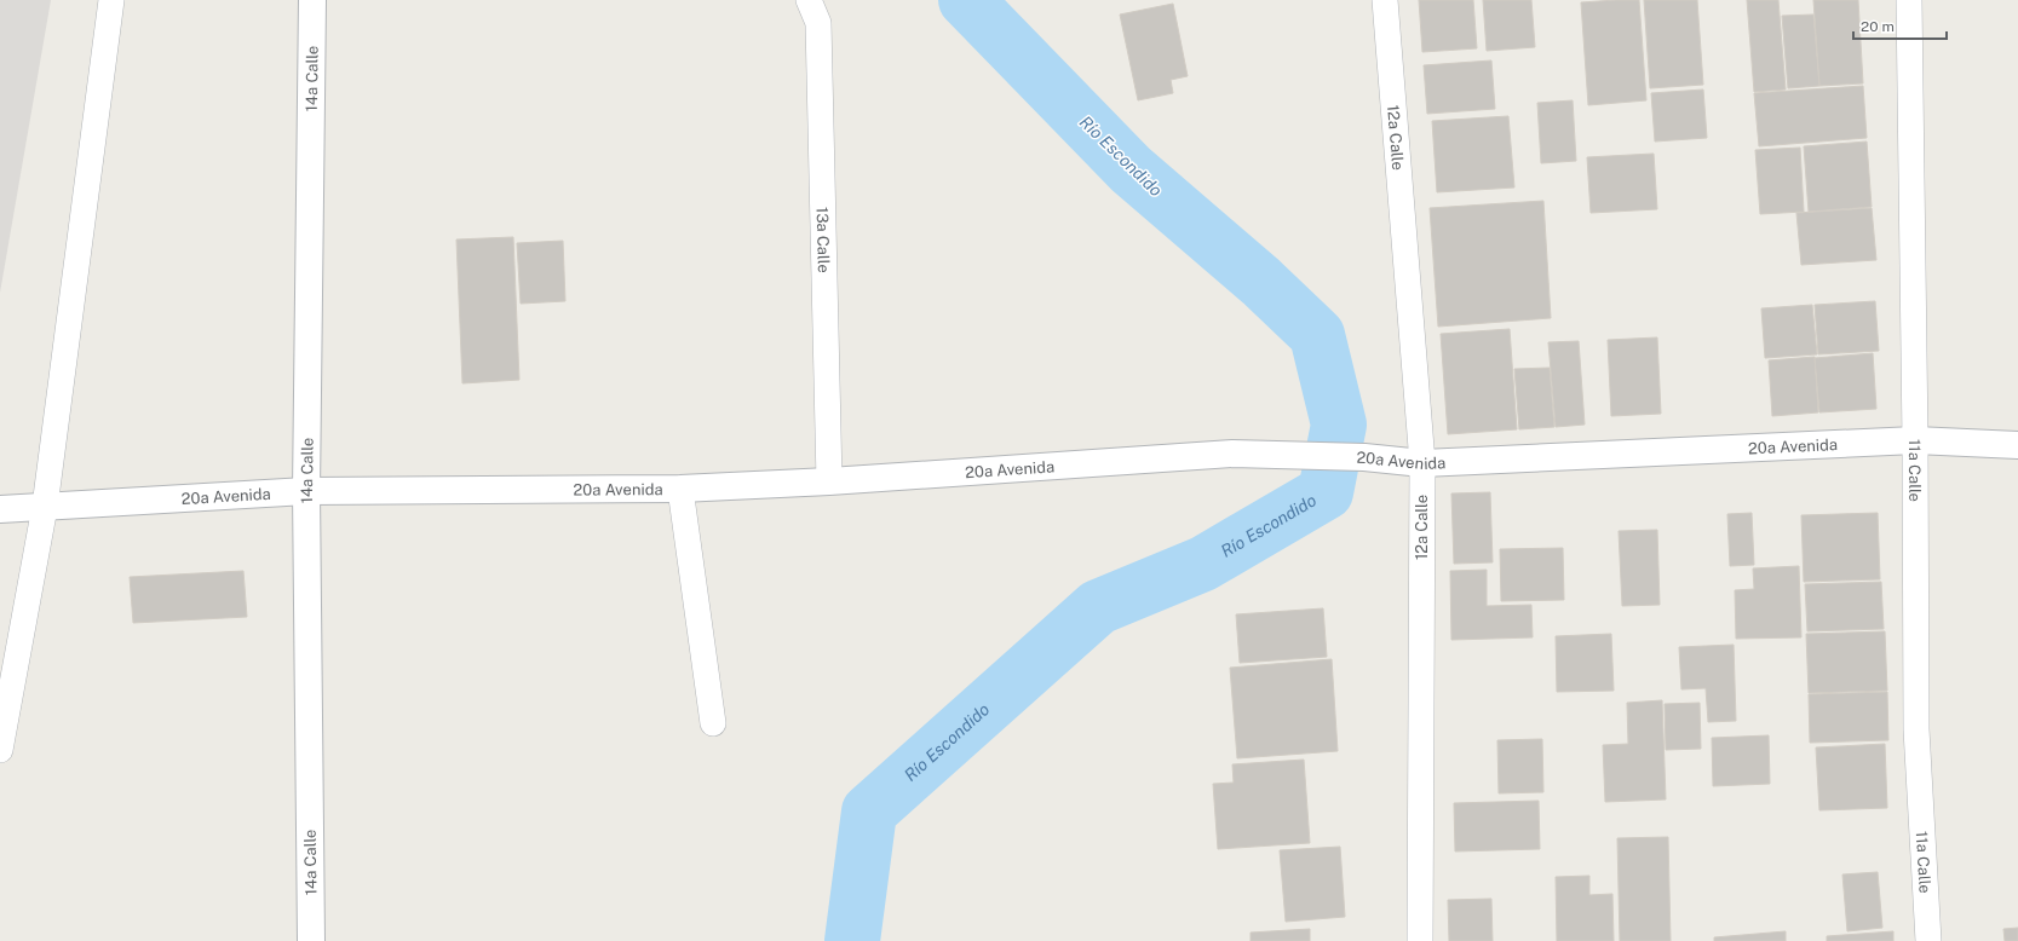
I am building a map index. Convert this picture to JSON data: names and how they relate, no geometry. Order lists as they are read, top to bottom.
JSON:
{
  "streets": {
    "street": [
      "14a Calle",
      "12a Calle",
      "13a Calle",
      "20a Avenida",
      "11a Calle"
    ]
  },
  "crossings": [
    ["14a Calle", "20a Avenida"],
    ["12a Calle", "20a Avenida"],
    ["13a Calle", "20a Avenida"],
    ["20a Avenida", "11a Calle"]
  ],
  "water": ["Río Escondido"],
  "scale_bar": "20 m"
}
